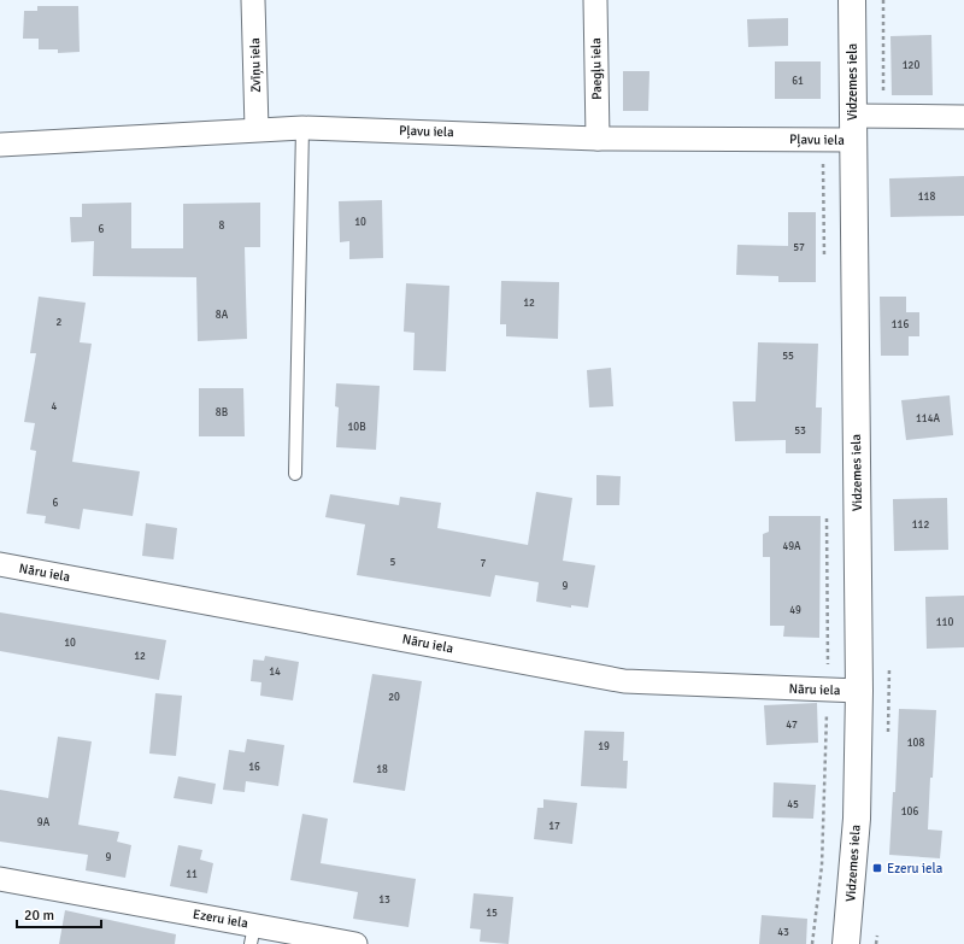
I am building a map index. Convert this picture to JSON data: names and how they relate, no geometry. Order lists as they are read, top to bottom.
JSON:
{
  "streets": {
    "street": [
      "Zvīņu iela",
      "Paegļu iela",
      "Vidzemes iela",
      "Pļavu iela",
      "Nāru iela",
      "Ezeru iela"
    ]
  },
  "crossings": [
    ["Zvīņu iela", "Pļavu iela"],
    ["Paegļu iela", "Pļavu iela"],
    ["Vidzemes iela", "Pļavu iela"],
    ["Vidzemes iela", "Nāru iela"]
  ],
  "places": {
    "transit": ["Ezeru iela"]
  },
  "house_numbers": [
    "120",
    "61",
    "118",
    "10",
    "8",
    "6",
    "57",
    "12",
    "8A",
    "2",
    "116",
    "55",
    "4",
    "8B",
    "114A",
    "10B",
    "53",
    "6",
    "112",
    "49A",
    "5",
    "7",
    "9",
    "49",
    "110",
    "10",
    "12",
    "14",
    "20",
    "47",
    "108",
    "19",
    "16",
    "18",
    "45",
    "106",
    "9A",
    "17",
    "9",
    "11",
    "13",
    "15",
    "43"
  ],
  "scale_bar": "20 m"
}
